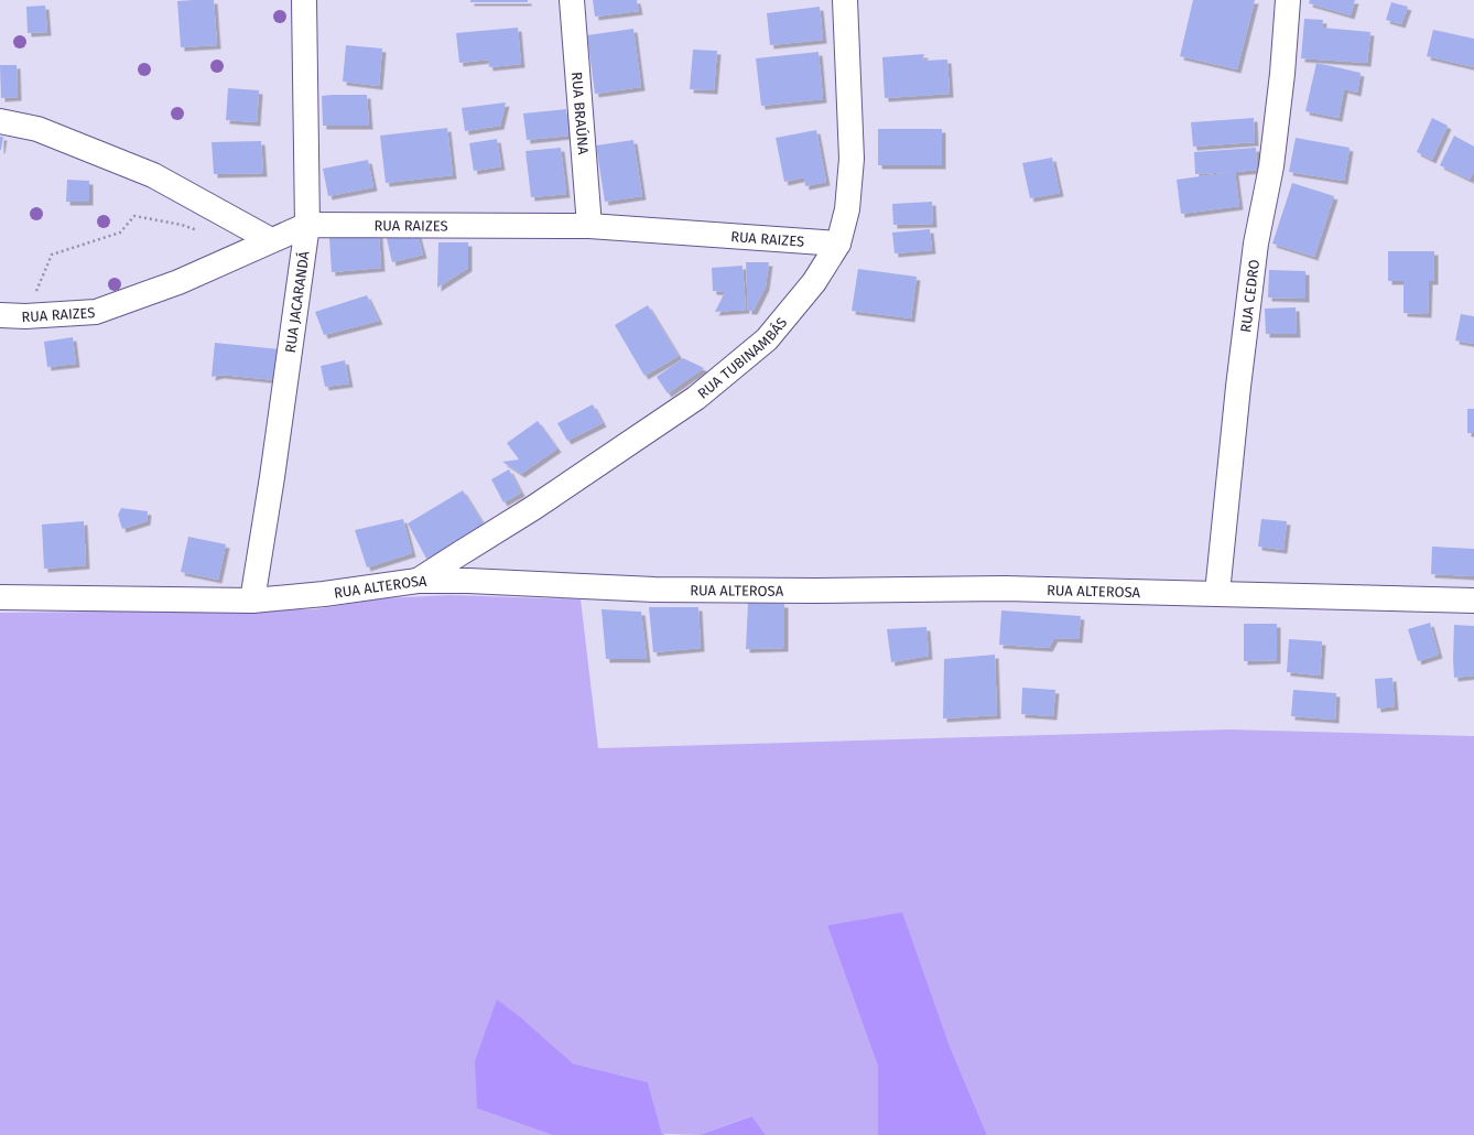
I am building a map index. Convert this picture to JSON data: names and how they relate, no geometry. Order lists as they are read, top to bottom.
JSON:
{
  "streets": {
    "street": [
      "RUA BRAÚNA",
      "RUA RAIZES",
      "RUA CEDRO",
      "RUA JACARANDÁ",
      "RUA TUBINAMBÁS",
      "RUA ALTEROSA"
    ]
  },
  "crossings": [
    ["RUA BRAÚNA", "RUA RAIZES"],
    ["RUA RAIZES", "RUA JACARANDÁ"],
    ["RUA RAIZES", "RUA TUBINAMBÁS"],
    ["RUA CEDRO", "RUA ALTEROSA"],
    ["RUA JACARANDÁ", "RUA ALTEROSA"],
    ["RUA TUBINAMBÁS", "RUA ALTEROSA"]
  ]
}
